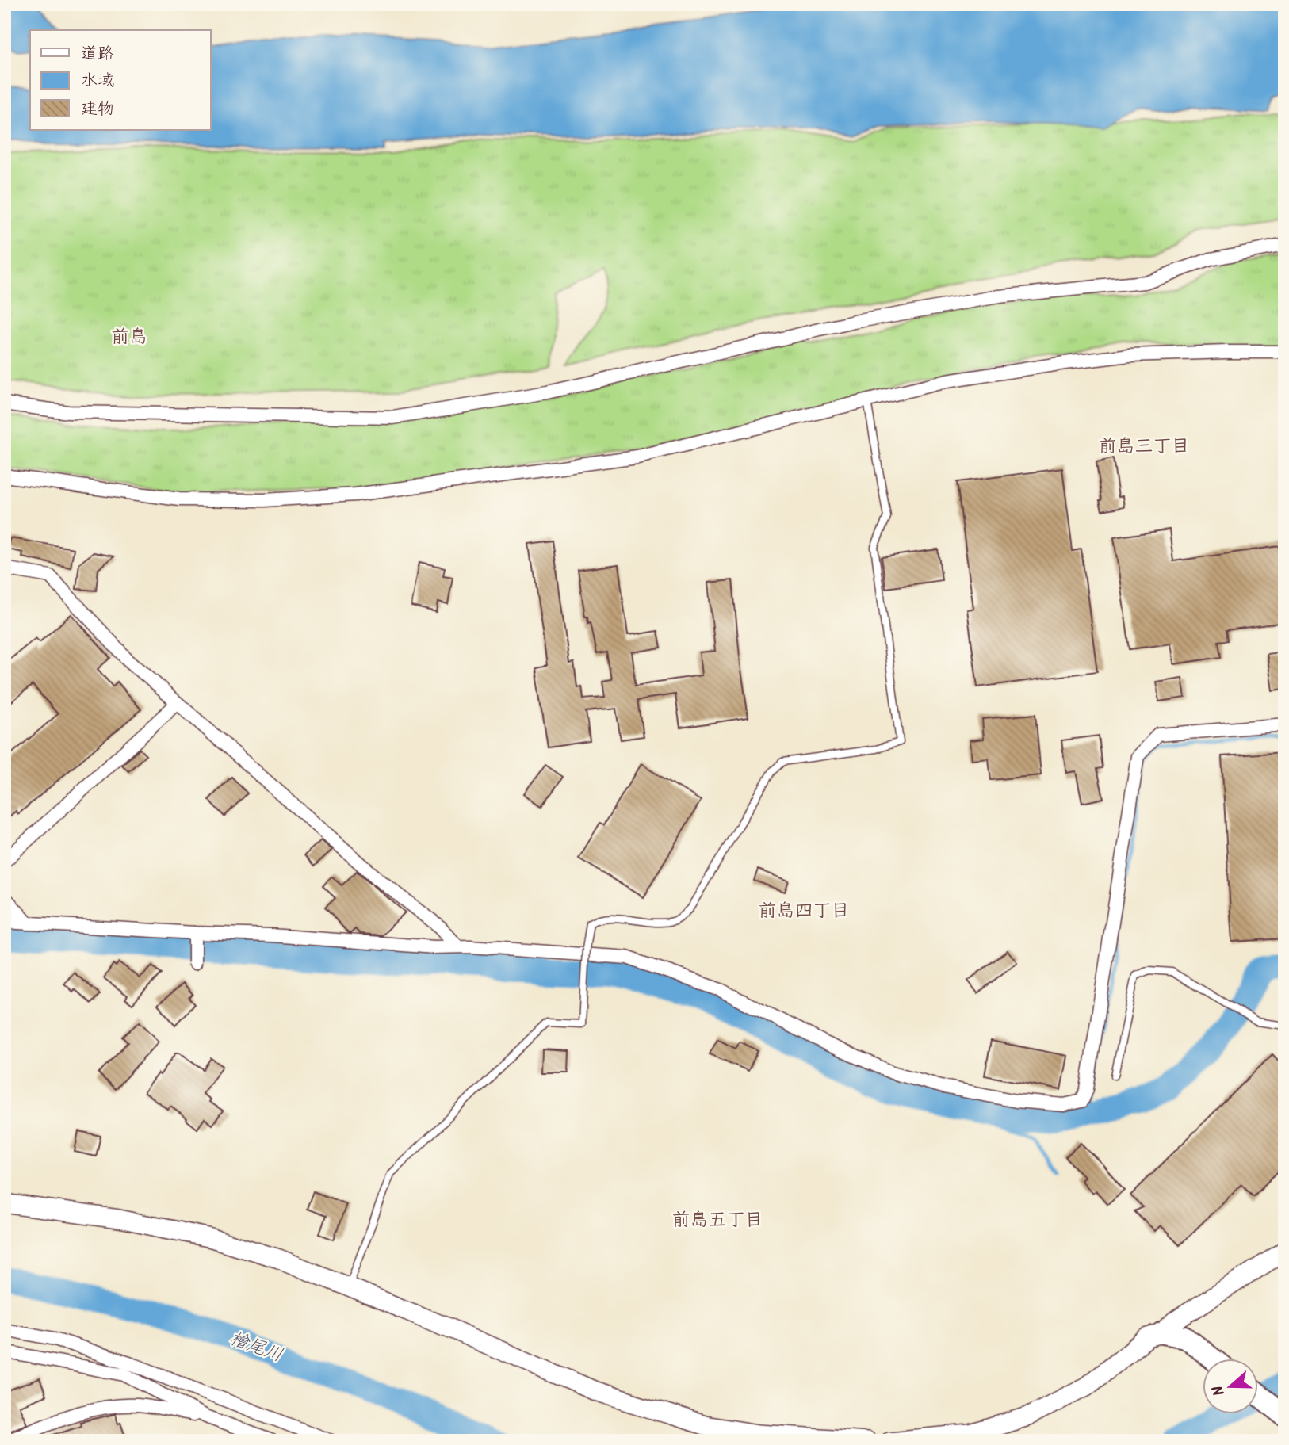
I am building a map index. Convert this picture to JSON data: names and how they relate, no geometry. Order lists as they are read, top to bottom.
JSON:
{
  "districts": [
    "前島",
    "前島三丁目",
    "前島四丁目",
    "前島五丁目"
  ],
  "water": ["檜尾川"],
  "legend": ["道路", "水域", "建物"],
  "north": "left"
}
